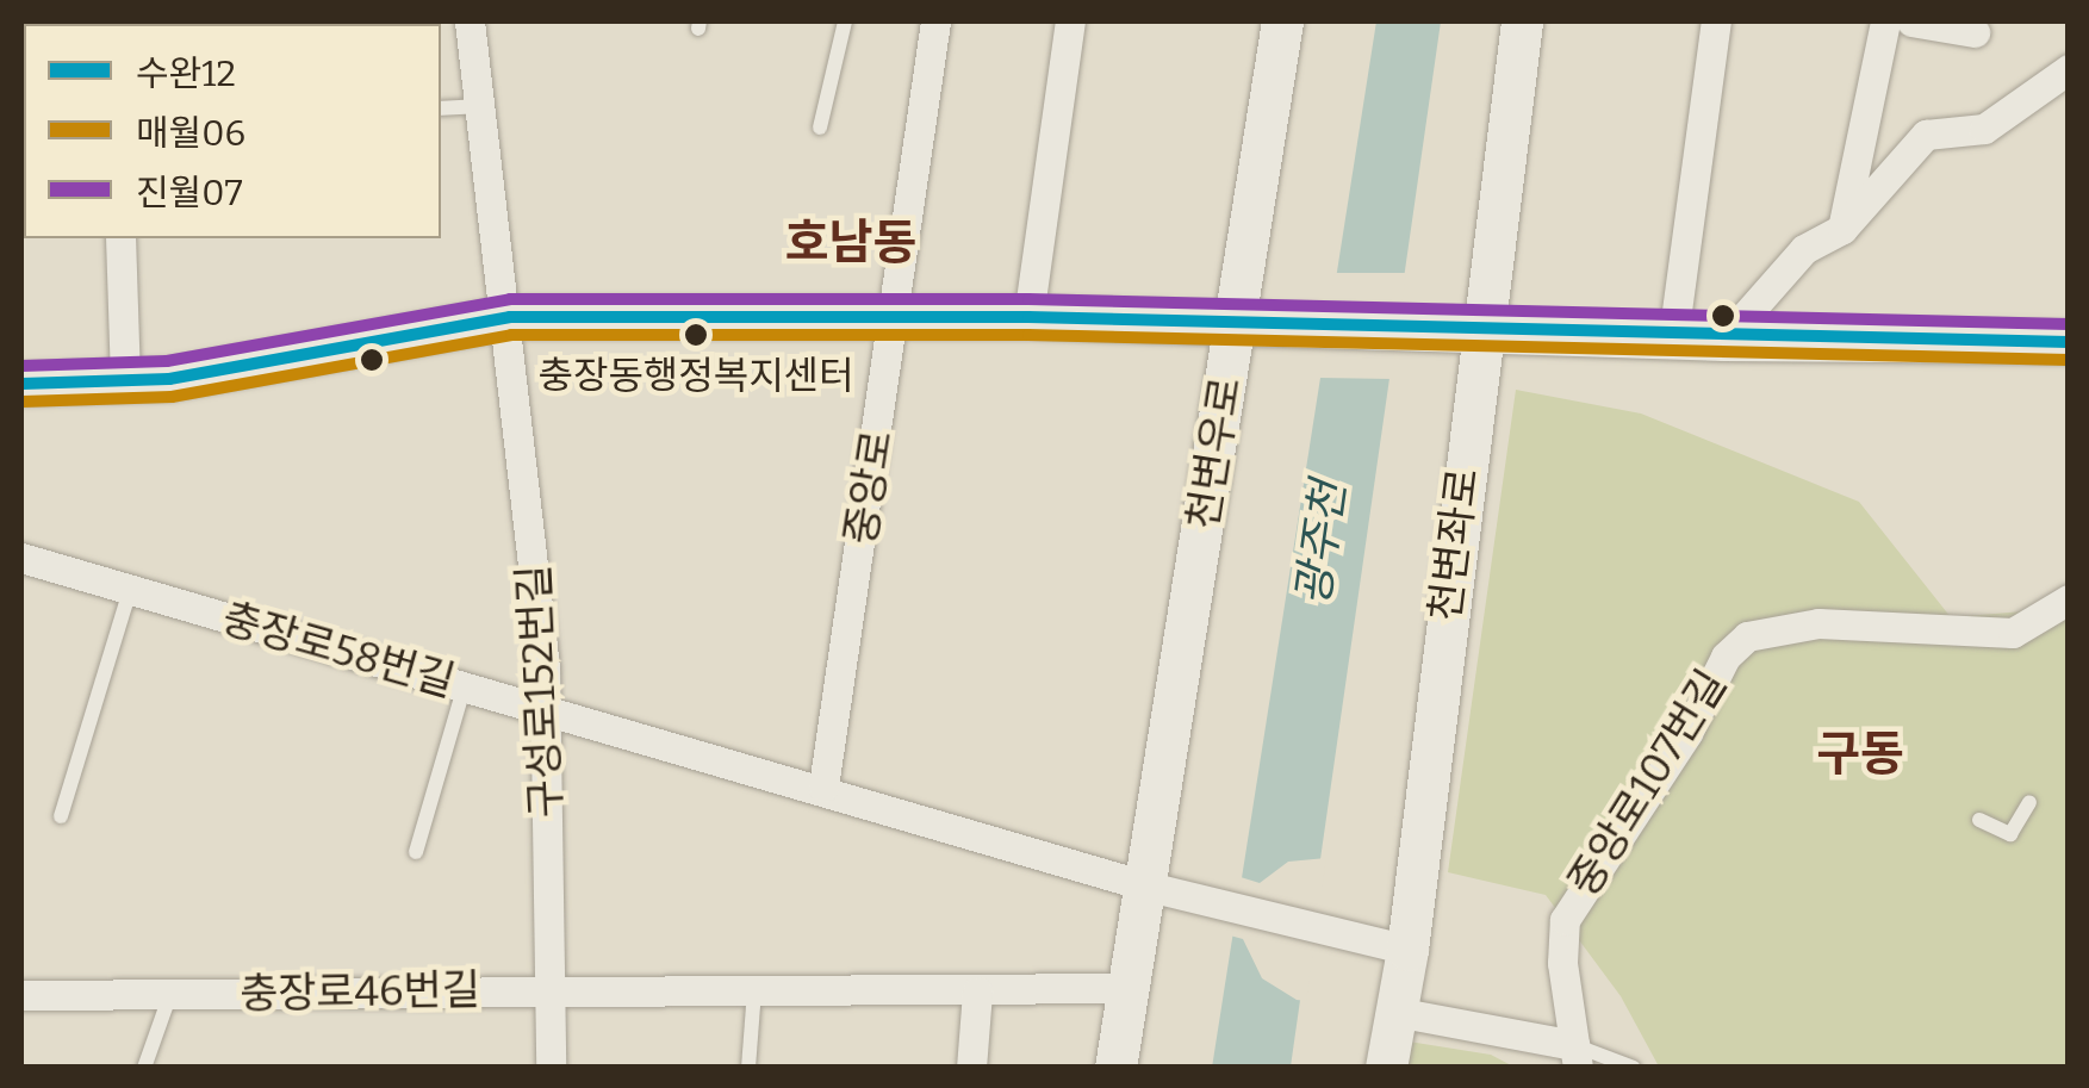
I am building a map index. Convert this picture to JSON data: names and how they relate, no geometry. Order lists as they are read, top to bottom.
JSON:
{
  "streets": {
    "street": [
      "천변우로",
      "중앙로",
      "천변좌로",
      "충장로58번길",
      "구성로152번길",
      "중앙로107번길",
      "충장로46번길"
    ]
  },
  "crossings": [
    ["충장로58번길", "구성로152번길"],
    ["구성로152번길", "충장로46번길"]
  ],
  "districts": ["호남동", "구동"],
  "water": ["광주천"],
  "places": ["충장동행정복지센터"],
  "lines": ["transit line 진월07", "transit line 수완12", "transit line 매월06"],
  "legend": ["수완12", "매월06", "진월07"]
}
